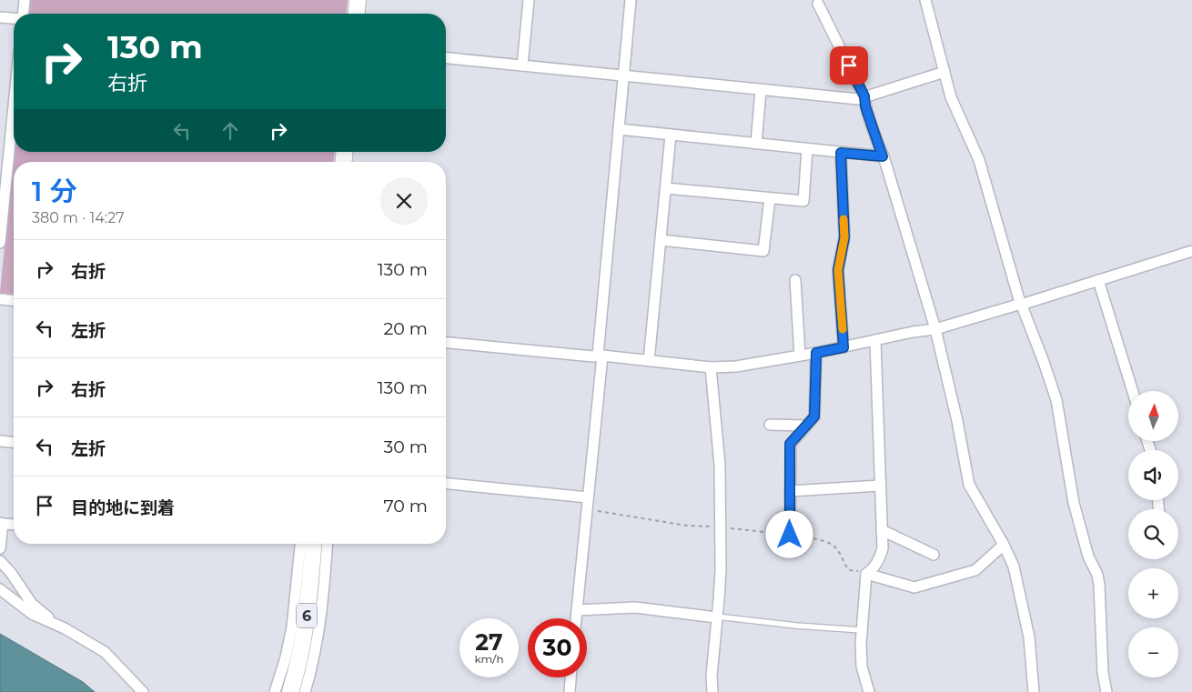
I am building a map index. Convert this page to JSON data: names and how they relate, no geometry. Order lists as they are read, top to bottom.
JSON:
{
  "streets": {
    "main road": ["6"]
  },
  "north": "top",
  "page": {
    "turn": ["130 m", "右折"],
    "heading": ["1 分", "380 m · 14:27"],
    "list": [
      {
        "name": "右折",
        "value": "130 m"
      },
      {
        "name": "左折",
        "value": "20 m"
      },
      {
        "name": "右折",
        "value": "130 m"
      },
      {
        "name": "左折",
        "value": "30 m"
      },
      {
        "name": "目的地に到着",
        "value": "70 m"
      }
    ],
    "map_buttons": ["+", "−"],
    "speed": "27 km/h",
    "limit": "30"
  }
}
